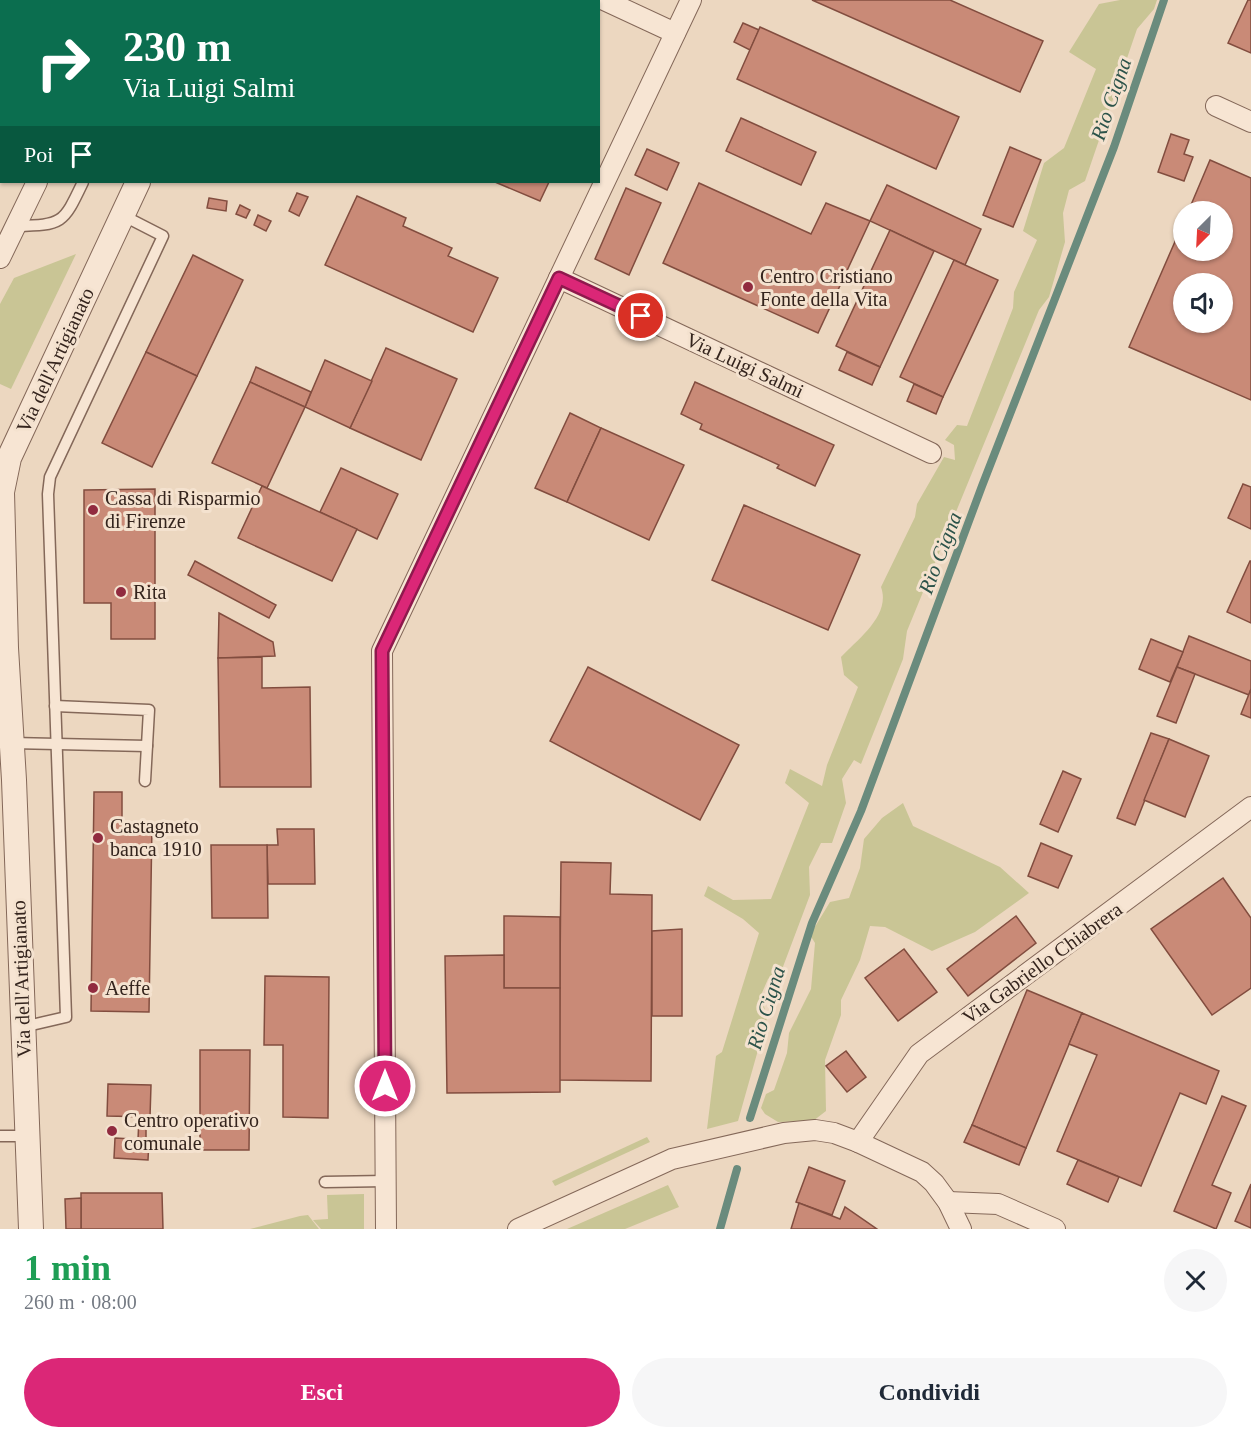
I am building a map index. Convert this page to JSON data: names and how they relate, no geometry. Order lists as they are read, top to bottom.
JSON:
{
  "streets": {
    "street": ["Via dell'Artigianato", "Via Luigi Salmi", "Via Gabriello Chiabrera"]
  },
  "water": ["Rio Cigna"],
  "places": [
    "Centro Cristiano Fonte della Vita",
    "Cassa di Risparmio di Firenze",
    "Rita",
    "Castagneto banca 1910",
    "Aeffe",
    "Centro operativo comunale"
  ],
  "north": "bottom left",
  "page": {
    "turn": ["230 m", "Via Luigi Salmi"],
    "then": "Poi",
    "heading": ["1 min", "260 m · 08:00"],
    "buttons": ["Esci", "Condividi"]
  }
}
